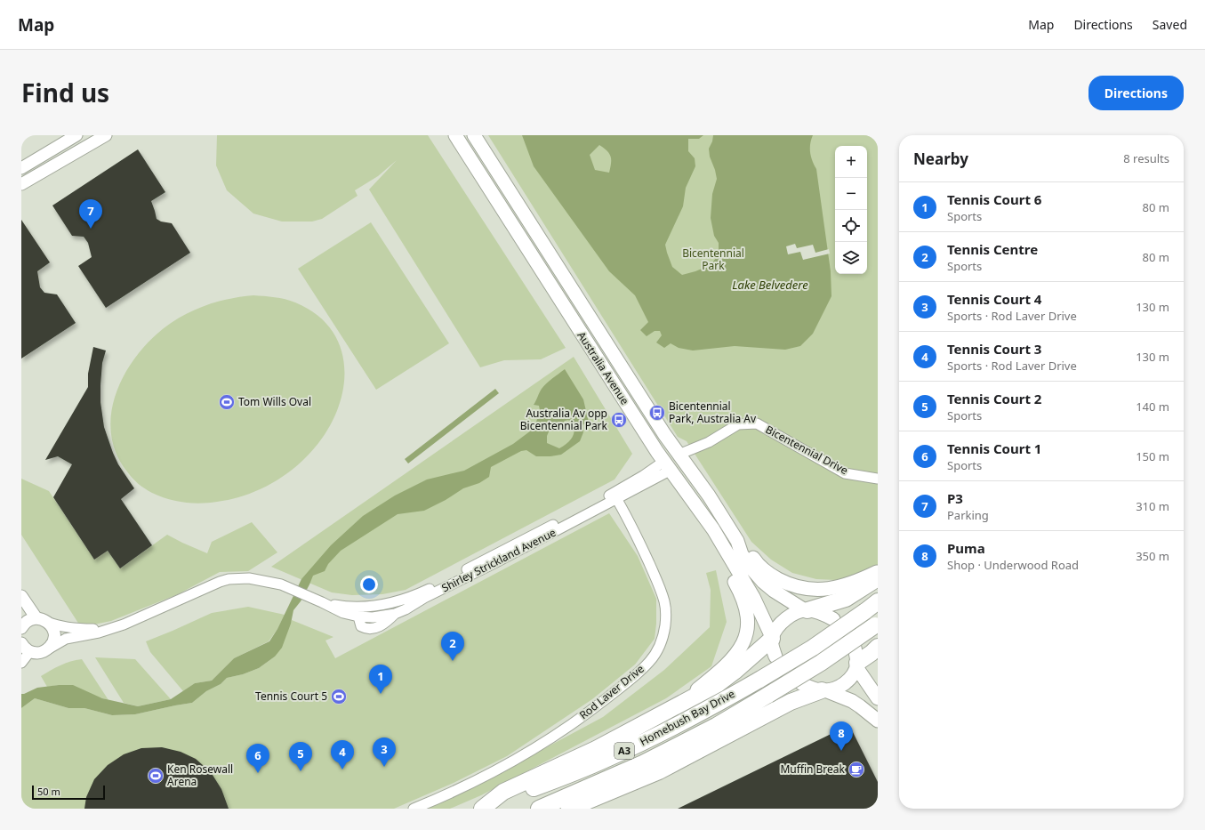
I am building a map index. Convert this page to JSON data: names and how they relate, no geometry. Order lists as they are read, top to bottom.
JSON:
{
  "streets": {
    "highway": ["Homebush Bay Drive", "A3"],
    "main road": ["Australia Avenue"],
    "street": ["Bicentennial Drive", "Shirley Strickland Avenue", "Rod Laver Drive"]
  },
  "crossings": [
    ["Australia Avenue", "Bicentennial Drive"],
    ["Australia Avenue", "Shirley Strickland Avenue"],
    ["Shirley Strickland Avenue", "Rod Laver Drive"]
  ],
  "water": ["Lake Belvedere"],
  "parks": ["Bicentennial Park"],
  "places": {
    "sports": ["Tom Wills Oval", "Tennis Court 5", "Ken Rosewall Arena"],
    "bus stop": ["Bicentennial Park, Australia Av", "Australia Av opp Bicentennial Park"],
    "cafe": ["Muffin Break"]
  },
  "scale_bar": "50 m",
  "page": {
    "header": "Map",
    "nav": ["Map", "Directions", "Saved"],
    "title": "Find us",
    "buttons": "Directions",
    "heading": ["Nearby", "8 results"],
    "map_buttons": ["+", "−"],
    "list": [
      {
        "mark": "1",
        "name": "Tennis Court 6",
        "note": "Sports",
        "value": "80 m"
      },
      {
        "mark": "2",
        "name": "Tennis Centre",
        "note": "Sports",
        "value": "80 m"
      },
      {
        "mark": "3",
        "name": "Tennis Court 4",
        "note": "Sports · Rod Laver Drive",
        "value": "130 m"
      },
      {
        "mark": "4",
        "name": "Tennis Court 3",
        "note": "Sports · Rod Laver Drive",
        "value": "130 m"
      },
      {
        "mark": "5",
        "name": "Tennis Court 2",
        "note": "Sports",
        "value": "140 m"
      },
      {
        "mark": "6",
        "name": "Tennis Court 1",
        "note": "Sports",
        "value": "150 m"
      },
      {
        "mark": "7",
        "name": "P3",
        "note": "Parking",
        "value": "310 m"
      },
      {
        "mark": "8",
        "name": "Puma",
        "note": "Shop · Underwood Road",
        "value": "350 m"
      }
    ],
    "pins": [
      "7",
      "2",
      "1",
      "8",
      "3",
      "4",
      "5",
      "6"
    ],
    "scale": "50 m"
  }
}
